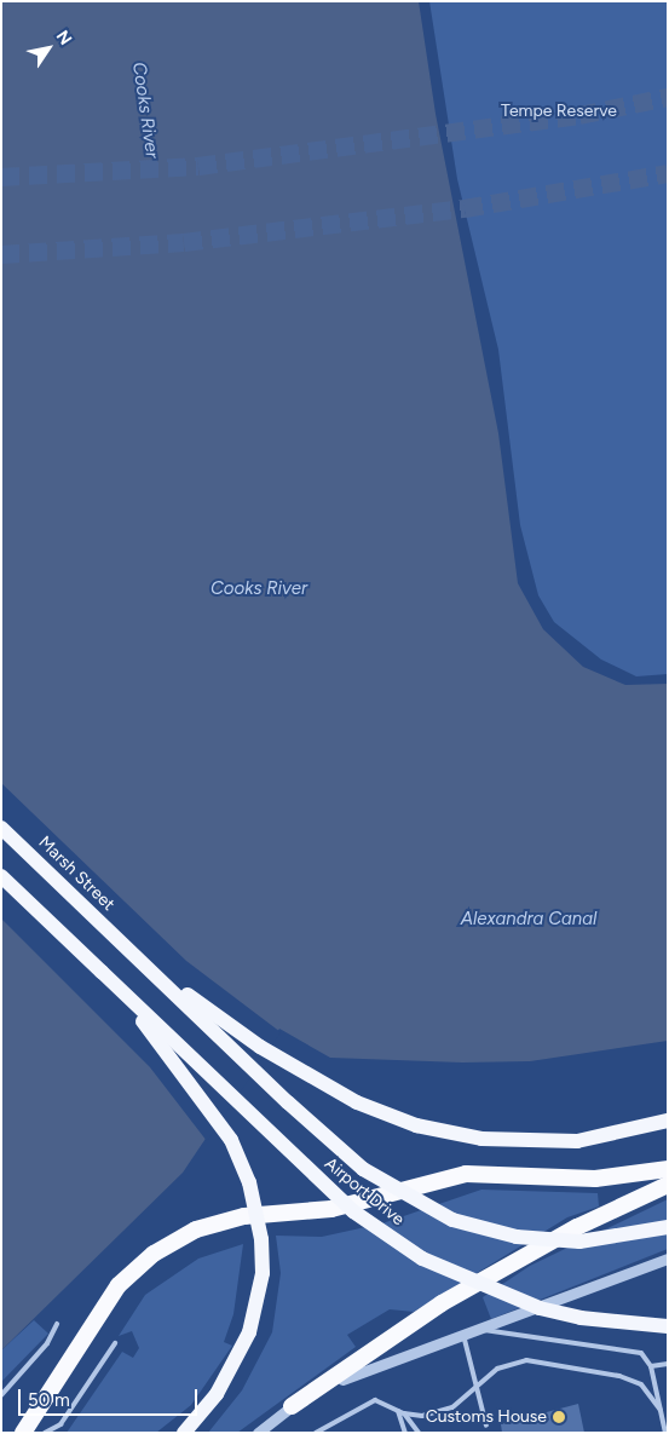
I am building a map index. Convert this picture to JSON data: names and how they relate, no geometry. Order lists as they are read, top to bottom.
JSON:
{
  "streets": {
    "main road": ["Marsh Street", "Airport Drive"]
  },
  "water": ["Cooks River", "Alexandra Canal"],
  "parks": ["Tempe Reserve"],
  "places": ["Customs House"],
  "scale_bar": "50 m",
  "north": "top right"
}
